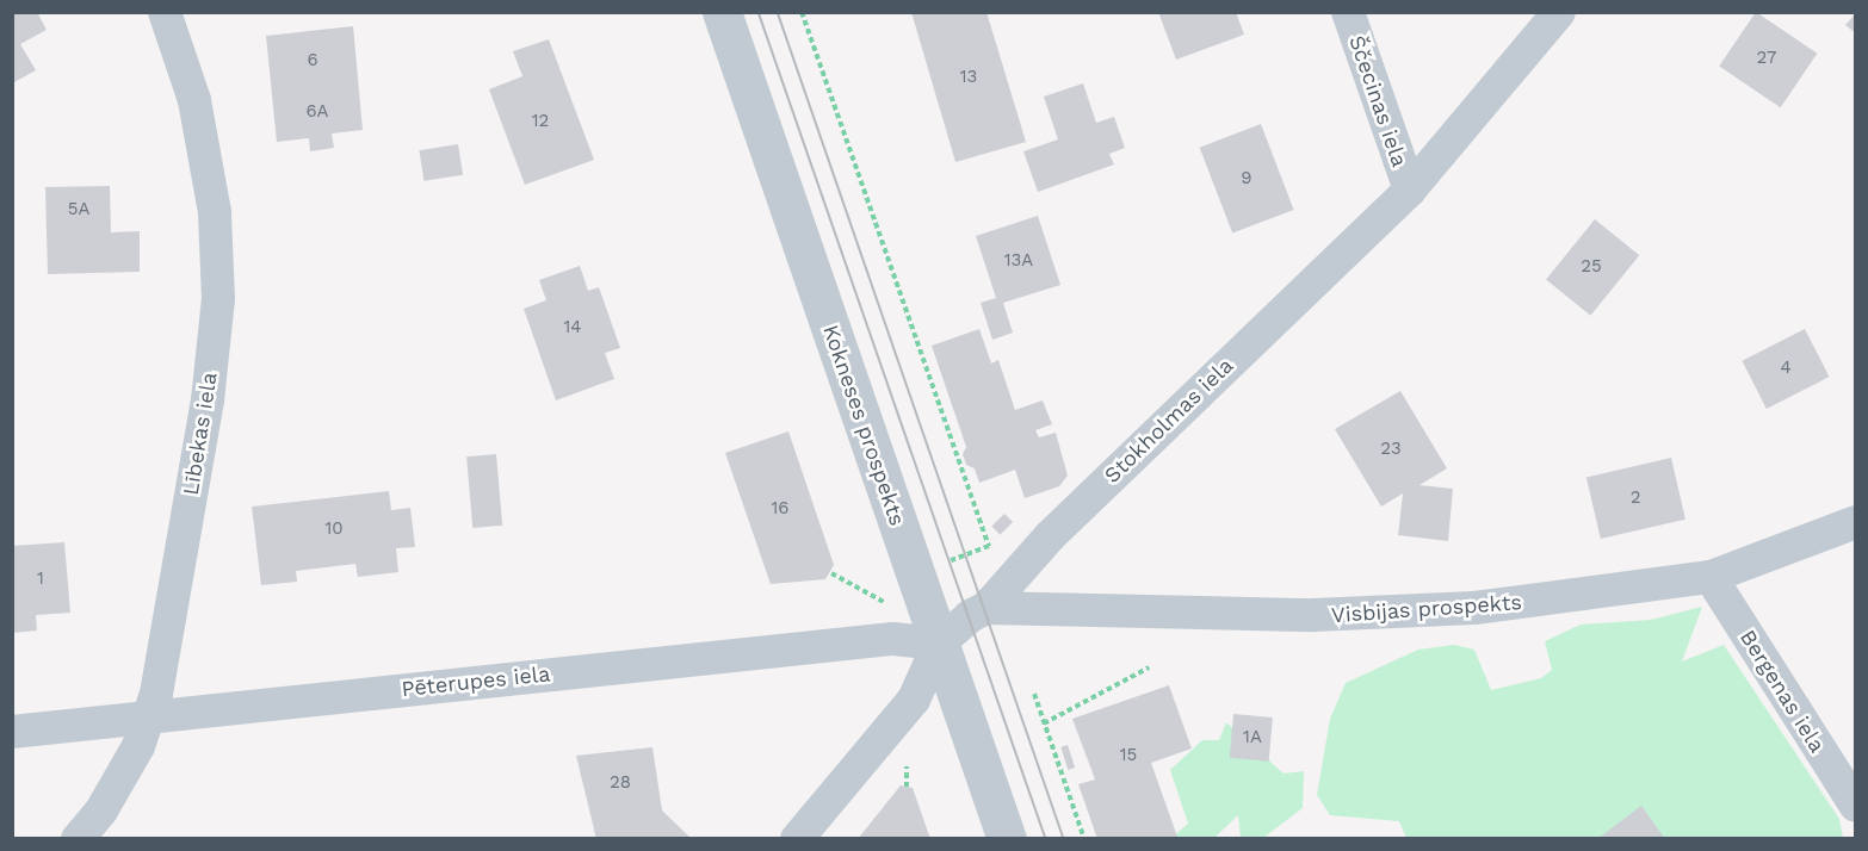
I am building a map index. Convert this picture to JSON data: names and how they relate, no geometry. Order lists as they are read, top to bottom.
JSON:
{
  "streets": {
    "street": [
      "Ščecinas iela",
      "Stokholmas iela",
      "Kokneses prospekts",
      "Lībekas iela",
      "Visbijas prospekts",
      "Pēterupes iela",
      "Bergenas iela"
    ]
  },
  "crossings": [
    ["Ščecinas iela", "Stokholmas iela"],
    ["Stokholmas iela", "Kokneses prospekts"],
    ["Stokholmas iela", "Visbijas prospekts"],
    ["Stokholmas iela", "Pēterupes iela"],
    ["Kokneses prospekts", "Pēterupes iela"],
    ["Lībekas iela", "Pēterupes iela"],
    ["Visbijas prospekts", "Bergenas iela"]
  ],
  "house_numbers": [
    "27",
    "6",
    "13",
    "6A",
    "12",
    "9",
    "5A",
    "13A",
    "25",
    "14",
    "4",
    "23",
    "2",
    "16",
    "10",
    "1",
    "1A",
    "15",
    "28"
  ]
}
